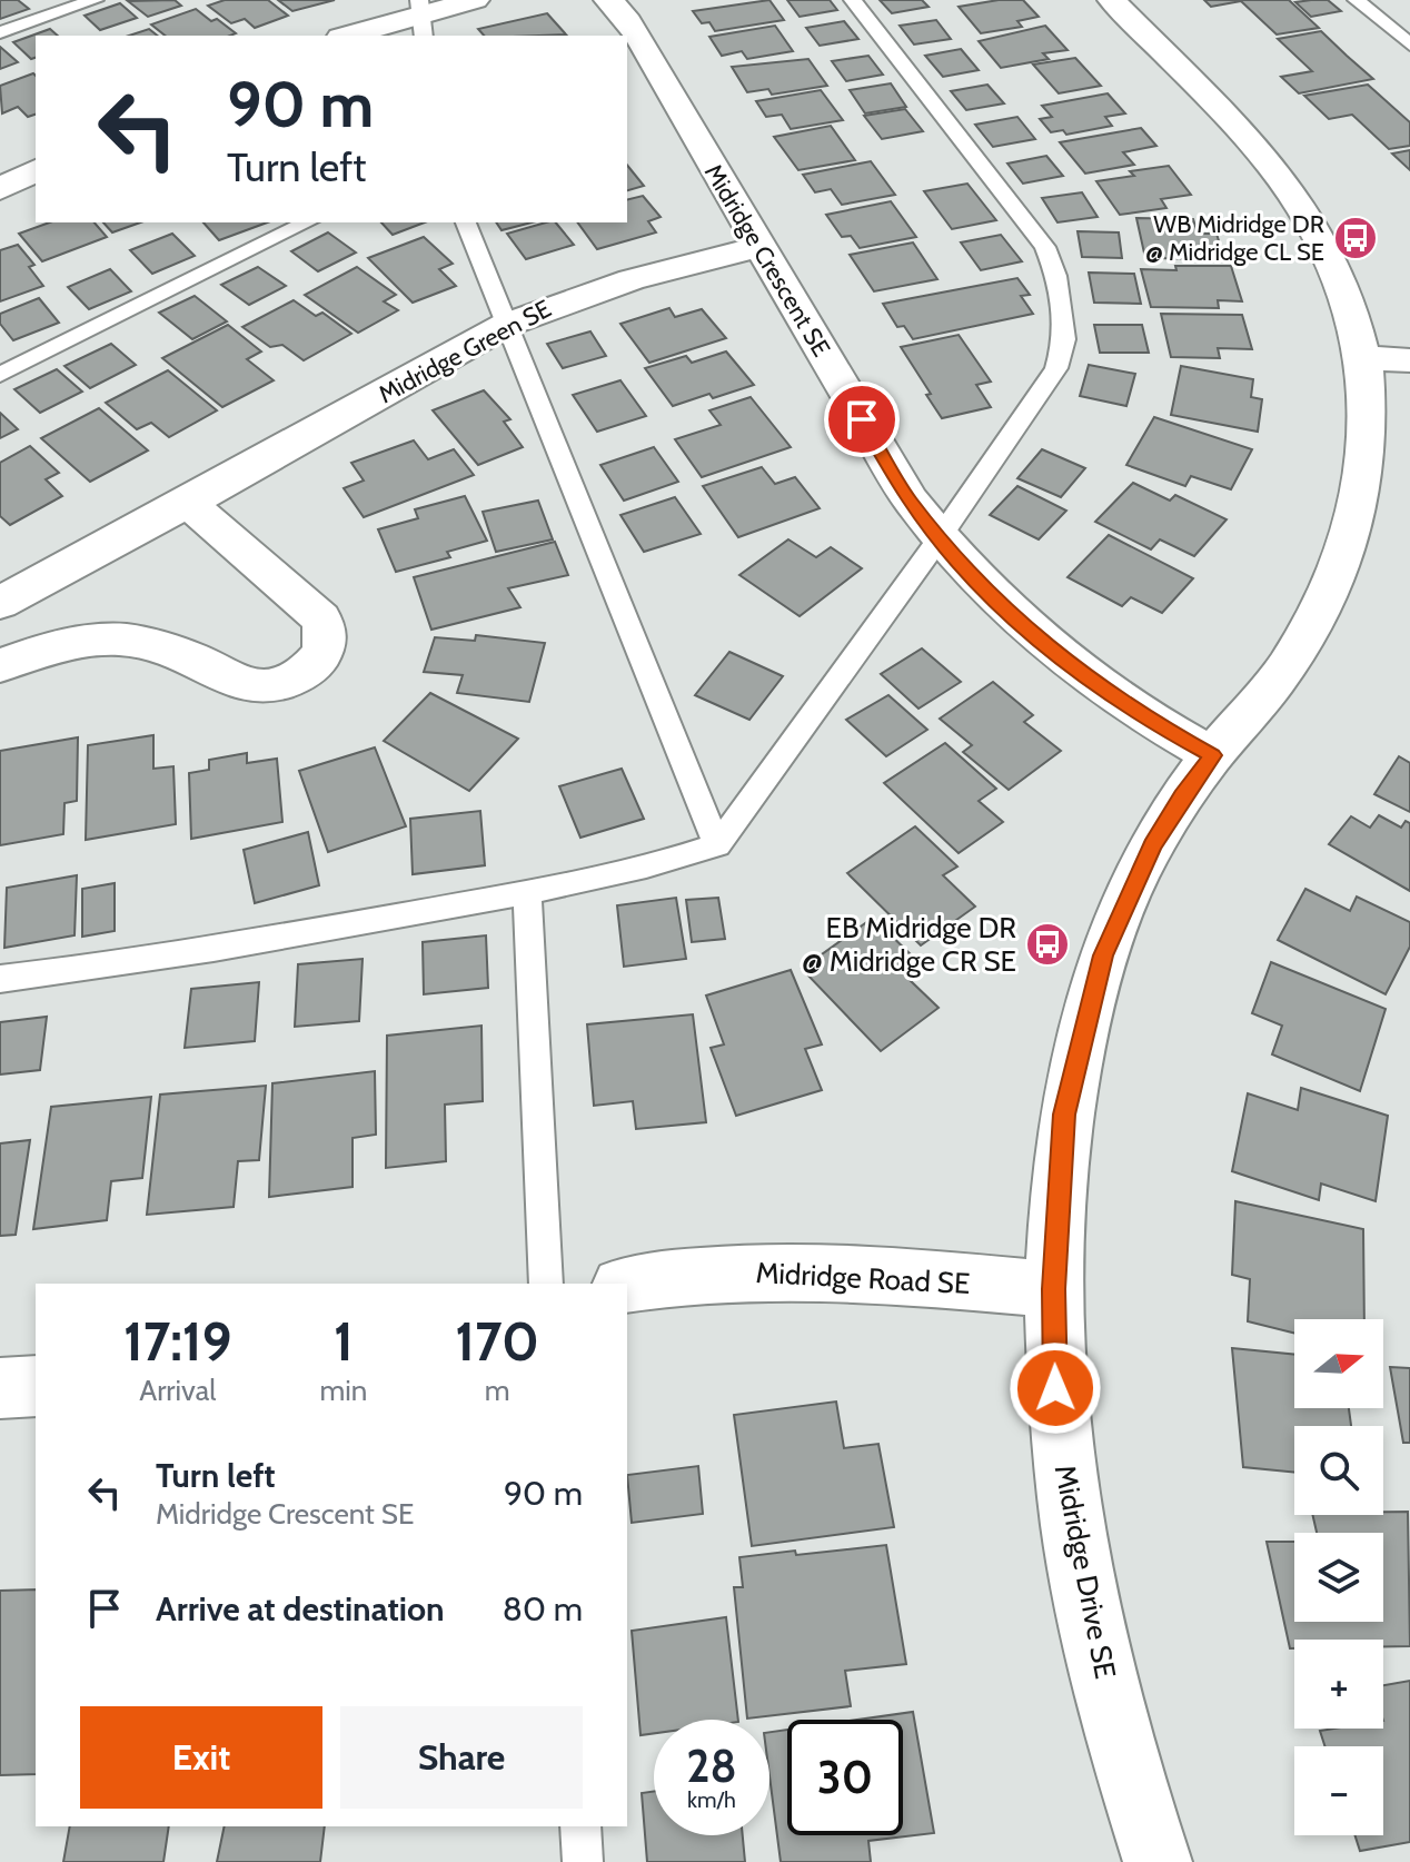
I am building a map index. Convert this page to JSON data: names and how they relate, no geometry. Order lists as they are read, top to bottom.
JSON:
{
  "streets": {
    "street": [
      "Midridge Crescent SE",
      "Midridge Green SE",
      "Midridge Road SE",
      "Midridge Drive SE"
    ]
  },
  "crossings": [
    ["Midridge Crescent SE", "Midridge Green SE"],
    ["Midridge Crescent SE", "Midridge Drive SE"],
    ["Midridge Road SE", "Midridge Drive SE"]
  ],
  "places": {
    "bus stop": ["WB Midridge DR @ Midridge CL SE", "EB Midridge DR @ Midridge CR SE"]
  },
  "north": "right",
  "page": {
    "turn": ["90 m", "Turn left"],
    "eta": [
      "17:19",
      "Arrival",
      "1",
      "min",
      "170",
      "m"
    ],
    "map_buttons": ["+", "−"],
    "list": [
      {
        "name": "Turn left",
        "note": "Midridge Crescent SE",
        "value": "90 m"
      },
      {
        "name": "Arrive at destination",
        "value": "80 m"
      }
    ],
    "buttons": ["Exit", "Share"],
    "speed": "28 km/h",
    "limit": "30"
  }
}
